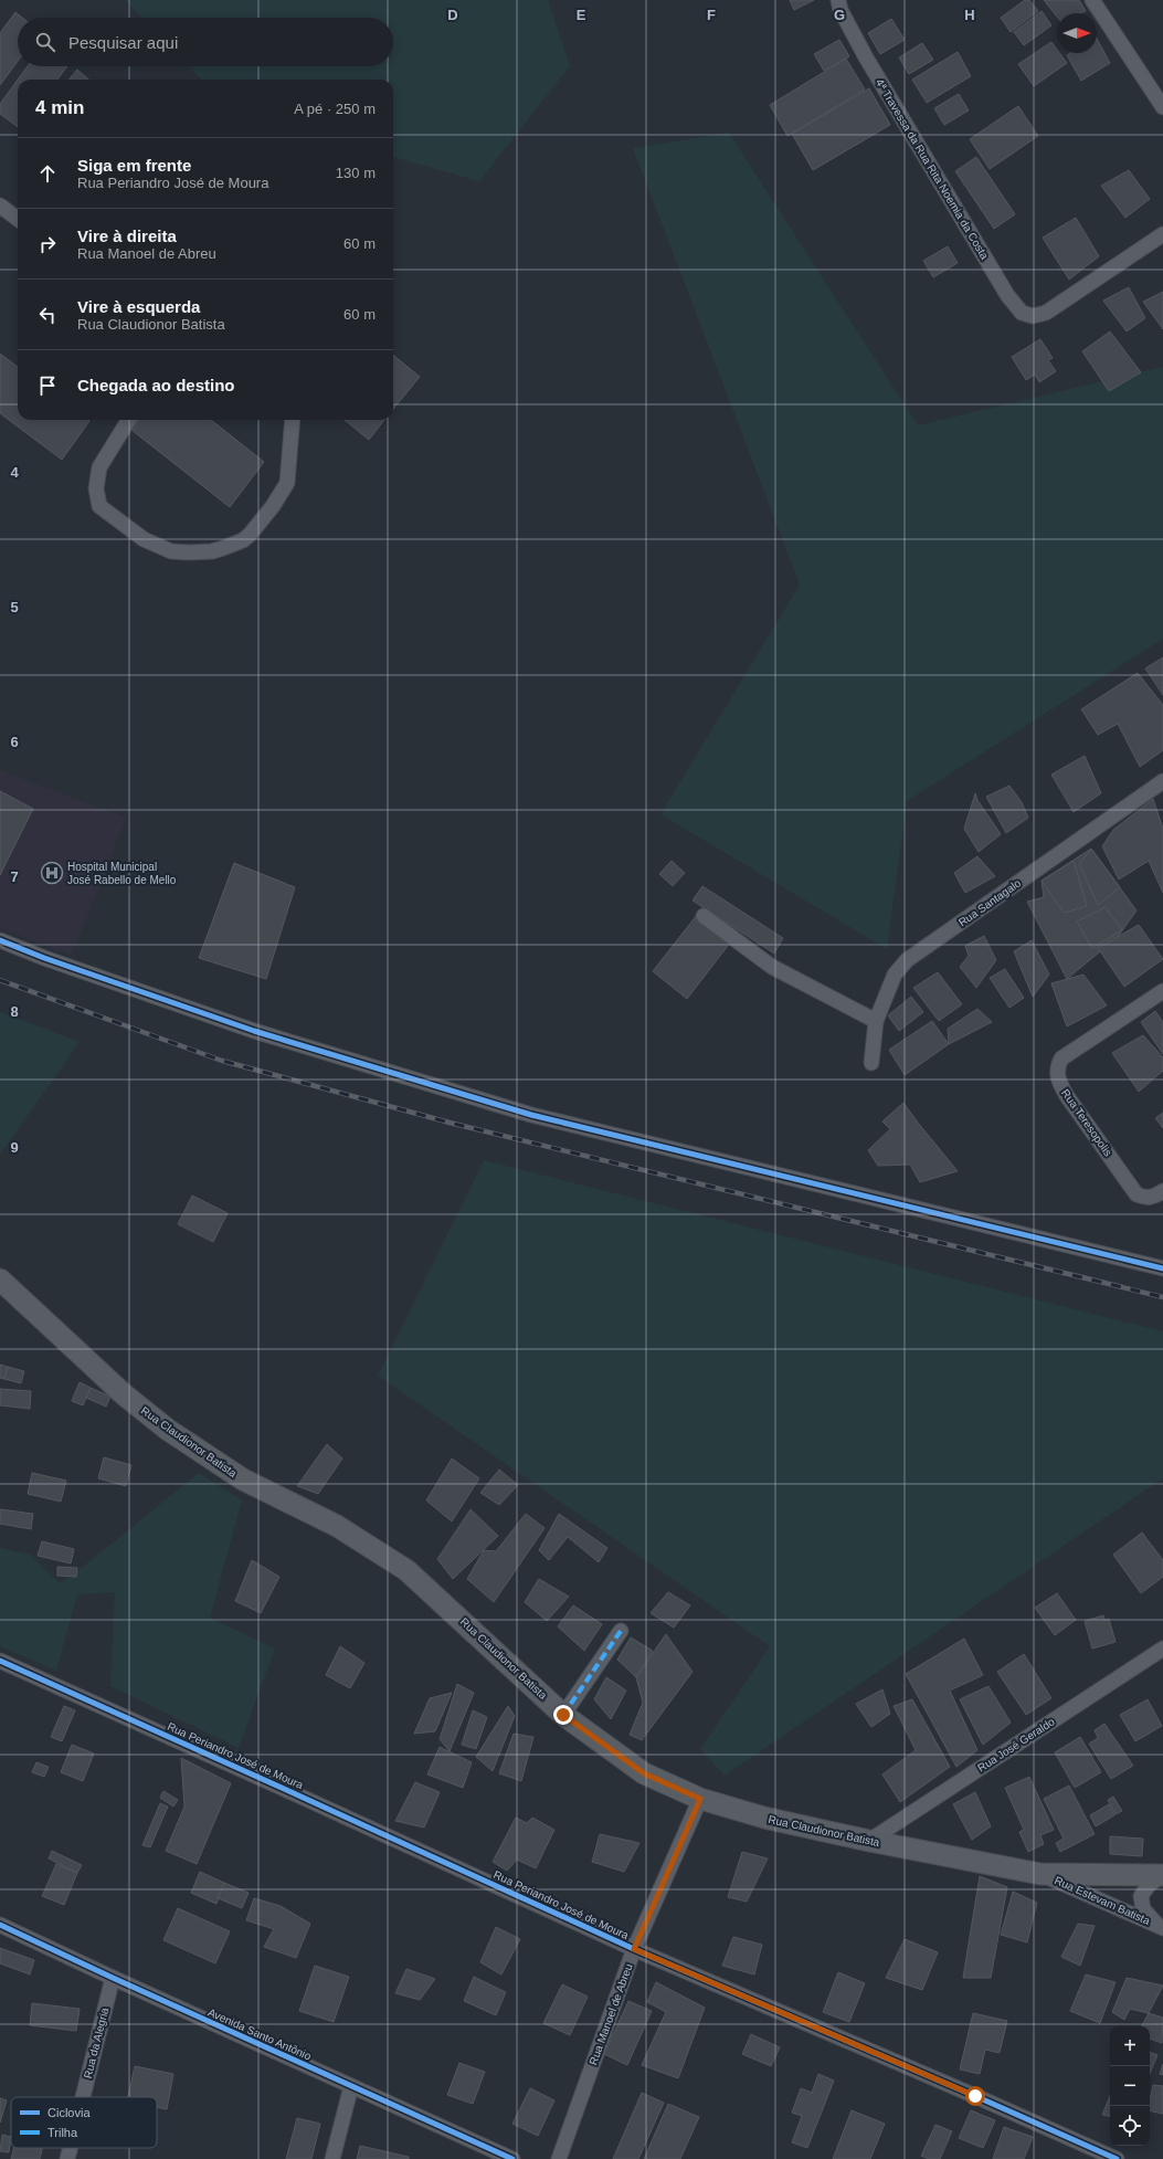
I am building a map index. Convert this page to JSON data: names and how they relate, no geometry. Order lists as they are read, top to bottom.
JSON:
{
  "streets": {
    "main road": ["Rua Claudionor Batista"],
    "street": [
      "4ª Travessa da Rua Rita Noemia da Costa",
      "Rua Santagalo",
      "Rua Teresopolis",
      "Rua José Geraldo",
      "Rua Periandro José de Moura",
      "Rua Estevam Batista",
      "Rua Manoel de Abreu",
      "Avenida Santo Antônio",
      "Rua da Alegria"
    ]
  },
  "crossings": [
    ["Rua Claudionor Batista", "Rua José Geraldo"],
    ["Rua Claudionor Batista", "Rua Estevam Batista"],
    ["Rua Claudionor Batista", "Rua Manoel de Abreu"],
    ["Rua Periandro José de Moura", "Rua Manoel de Abreu"],
    ["Avenida Santo Antônio", "Rua da Alegria"]
  ],
  "places": {
    "hospital": ["Hospital Municipal José Rabello de Mello"]
  },
  "legend": ["Ciclovia", "Trilha"],
  "north": "right",
  "page": {
    "search": "Pesquisar aqui",
    "heading": ["4 min", "A pé · 250 m"],
    "list": [
      ["Siga em frente", "Rua Periandro José de Moura", "130 m"],
      ["Vire à direita", "Rua Manoel de Abreu", "60 m"],
      ["Vire à esquerda", "Rua Claudionor Batista", "60 m"],
      "Chegada ao destino"
    ],
    "map_buttons": ["+", "−"]
  },
  "grid": {
    "columns": [
      "D",
      "E",
      "F",
      "G",
      "H"
    ],
    "rows": [
      "4",
      "5",
      "6",
      "7",
      "8",
      "9"
    ]
  }
}
